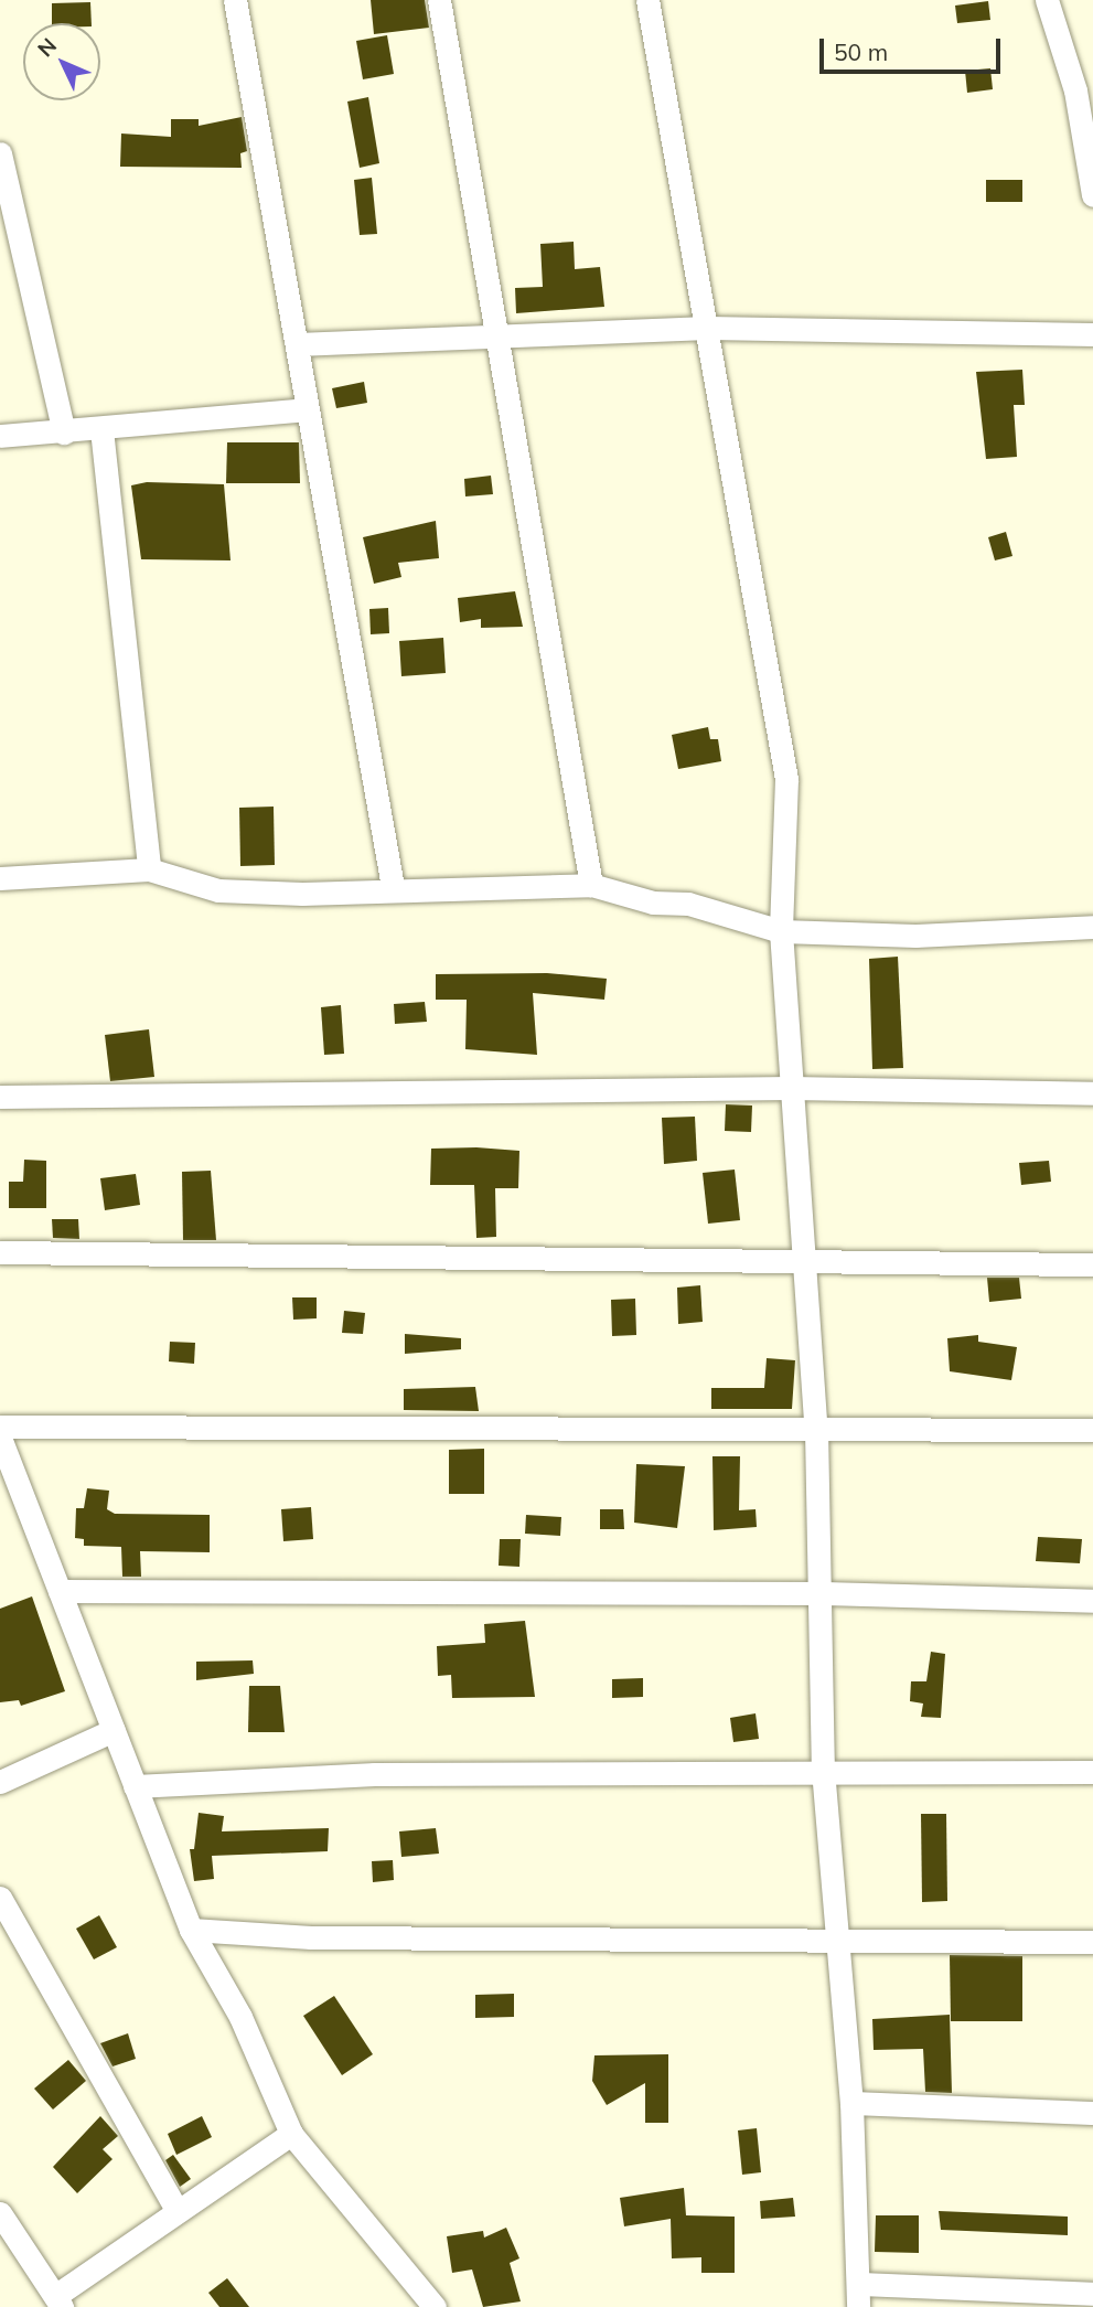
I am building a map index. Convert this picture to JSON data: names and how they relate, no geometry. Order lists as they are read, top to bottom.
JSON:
{
  "scale_bar": "50 m",
  "north": "top left"
}
